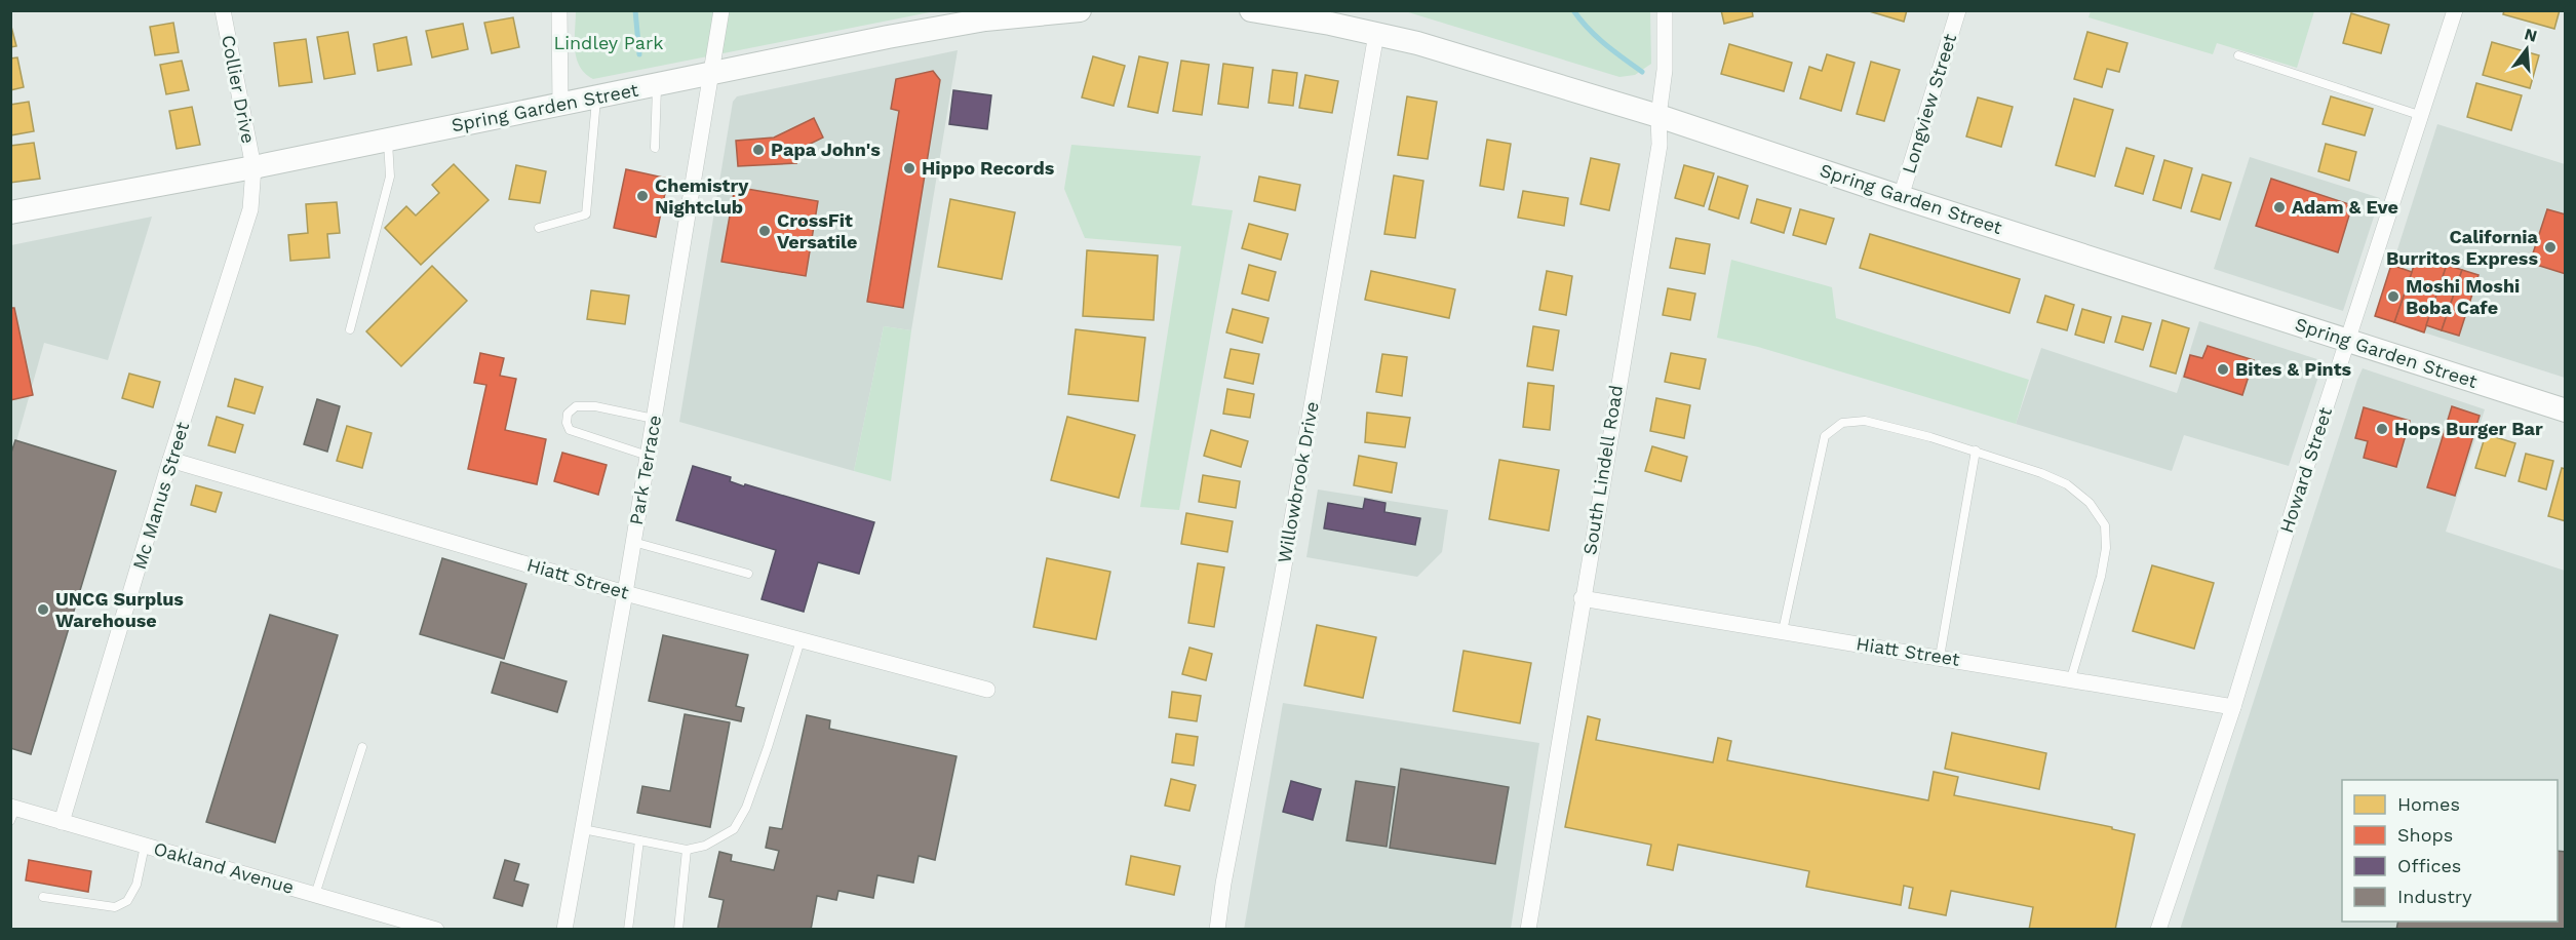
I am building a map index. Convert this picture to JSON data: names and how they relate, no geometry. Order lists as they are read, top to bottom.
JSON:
{
  "streets": {
    "main road": ["Spring Garden Street"],
    "street": [
      "Collier Drive",
      "Longview Street",
      "Park Terrace",
      "South Lindell Road",
      "Howard Street",
      "Willowbrook Drive",
      "Mc Manus Street",
      "Hiatt Street",
      "Oakland Avenue"
    ]
  },
  "crossings": [
    ["Collier Drive", "Spring Garden Street"],
    ["Collier Drive", "Mc Manus Street"],
    ["Longview Street", "Spring Garden Street"],
    ["Spring Garden Street", "Park Terrace"],
    ["Spring Garden Street", "South Lindell Road"],
    ["Spring Garden Street", "Howard Street"],
    ["Spring Garden Street", "Willowbrook Drive"],
    ["Spring Garden Street", "Mc Manus Street"],
    ["Park Terrace", "Hiatt Street"],
    ["South Lindell Road", "Hiatt Street"],
    ["Howard Street", "Hiatt Street"],
    ["Mc Manus Street", "Hiatt Street"],
    ["Mc Manus Street", "Oakland Avenue"]
  ],
  "parks": ["Lindley Park"],
  "places": [
    "Papa John's",
    "Hippo Records",
    "Chemistry Nightclub",
    "Adam & Eve",
    "CrossFit Versatile",
    "California Burritos Express",
    "Moshi Moshi Boba Cafe",
    "Bites & Pints",
    "Hops Burger Bar",
    "UNCG Surplus Warehouse"
  ],
  "legend": [
    "Homes",
    "Shops",
    "Offices",
    "Industry"
  ],
  "north": "top"
}
